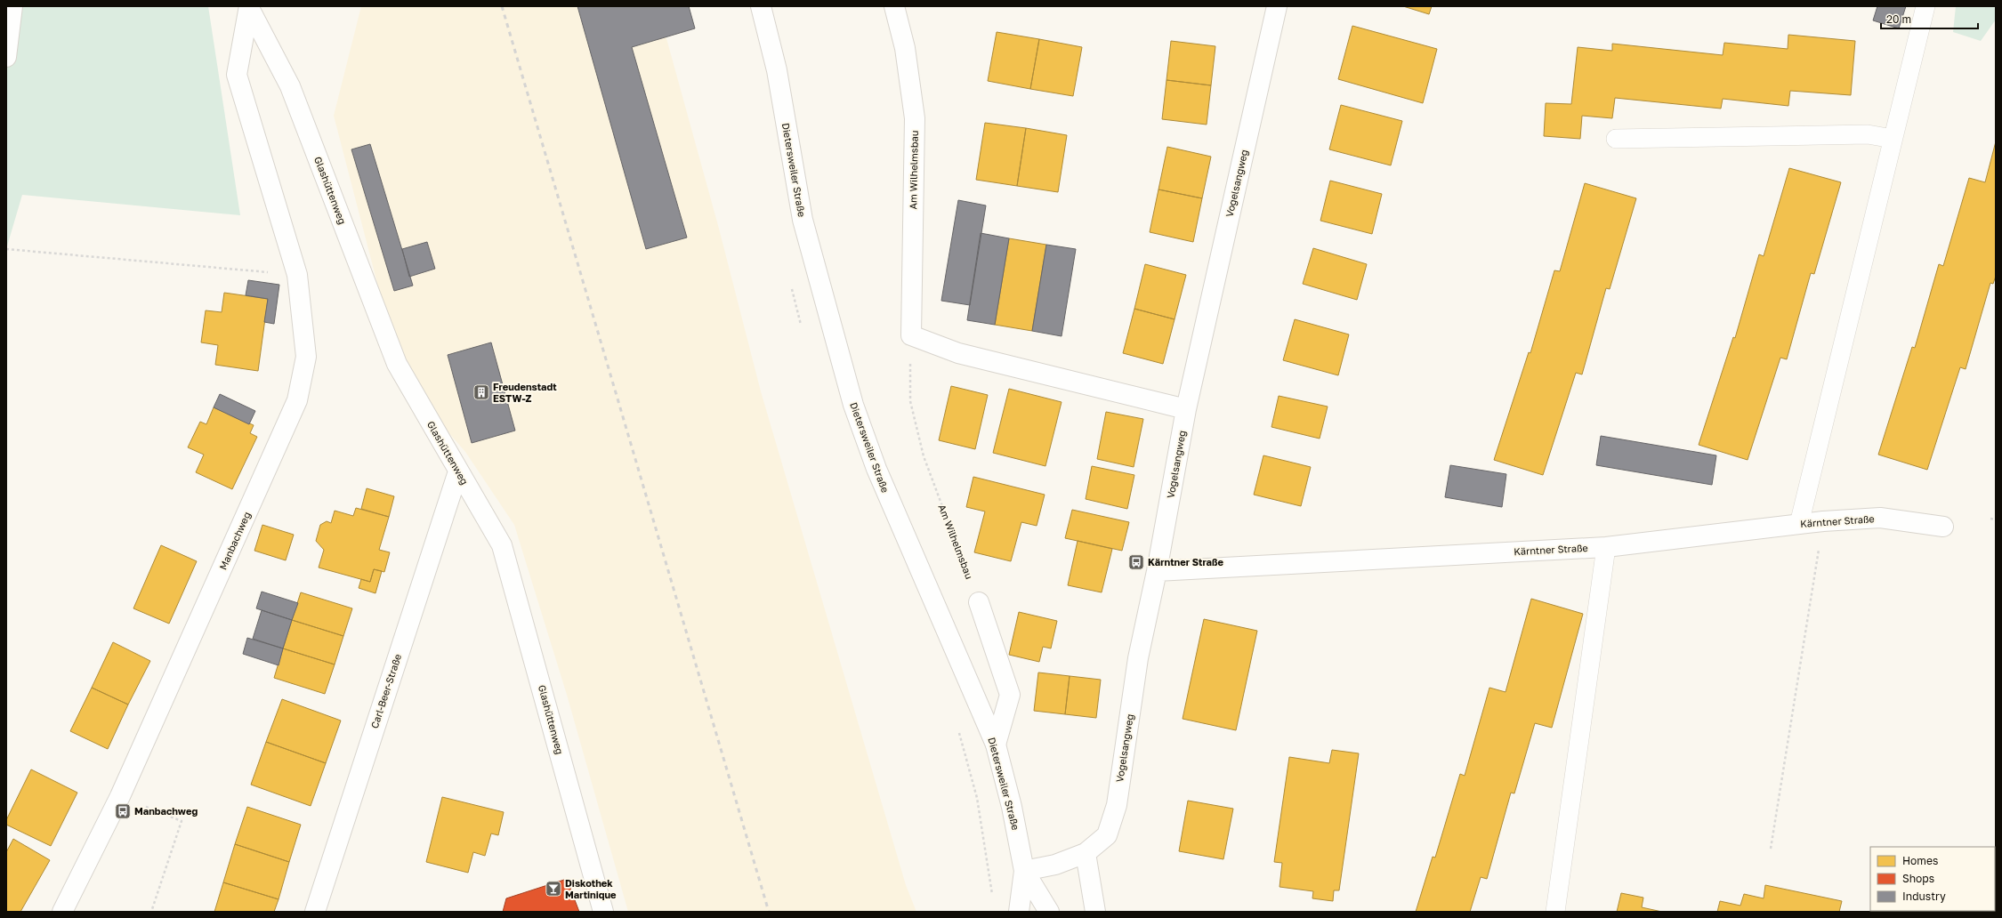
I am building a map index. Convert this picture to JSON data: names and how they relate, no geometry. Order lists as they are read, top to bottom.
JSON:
{
  "streets": {
    "street": [
      "Dietersweiler Straße",
      "Am Wilhelmsbau",
      "Vogelsangweg",
      "Glashüttenweg",
      "Kärntner Straße",
      "Manbachweg",
      "Carl-Beer-Straße"
    ]
  },
  "crossings": [
    ["Dietersweiler Straße", "Vogelsangweg"],
    ["Vogelsangweg", "Kärntner Straße"],
    ["Glashüttenweg", "Manbachweg"],
    ["Glashüttenweg", "Carl-Beer-Straße"]
  ],
  "places": {
    "building": ["Freudenstadt ESTW-Z"],
    "bus stop": ["Kärntner Straße", "Manbachweg"],
    "bar": ["Diskothek Martinique"]
  },
  "legend": ["Homes", "Shops", "Industry"],
  "scale_bar": "20 m"
}
